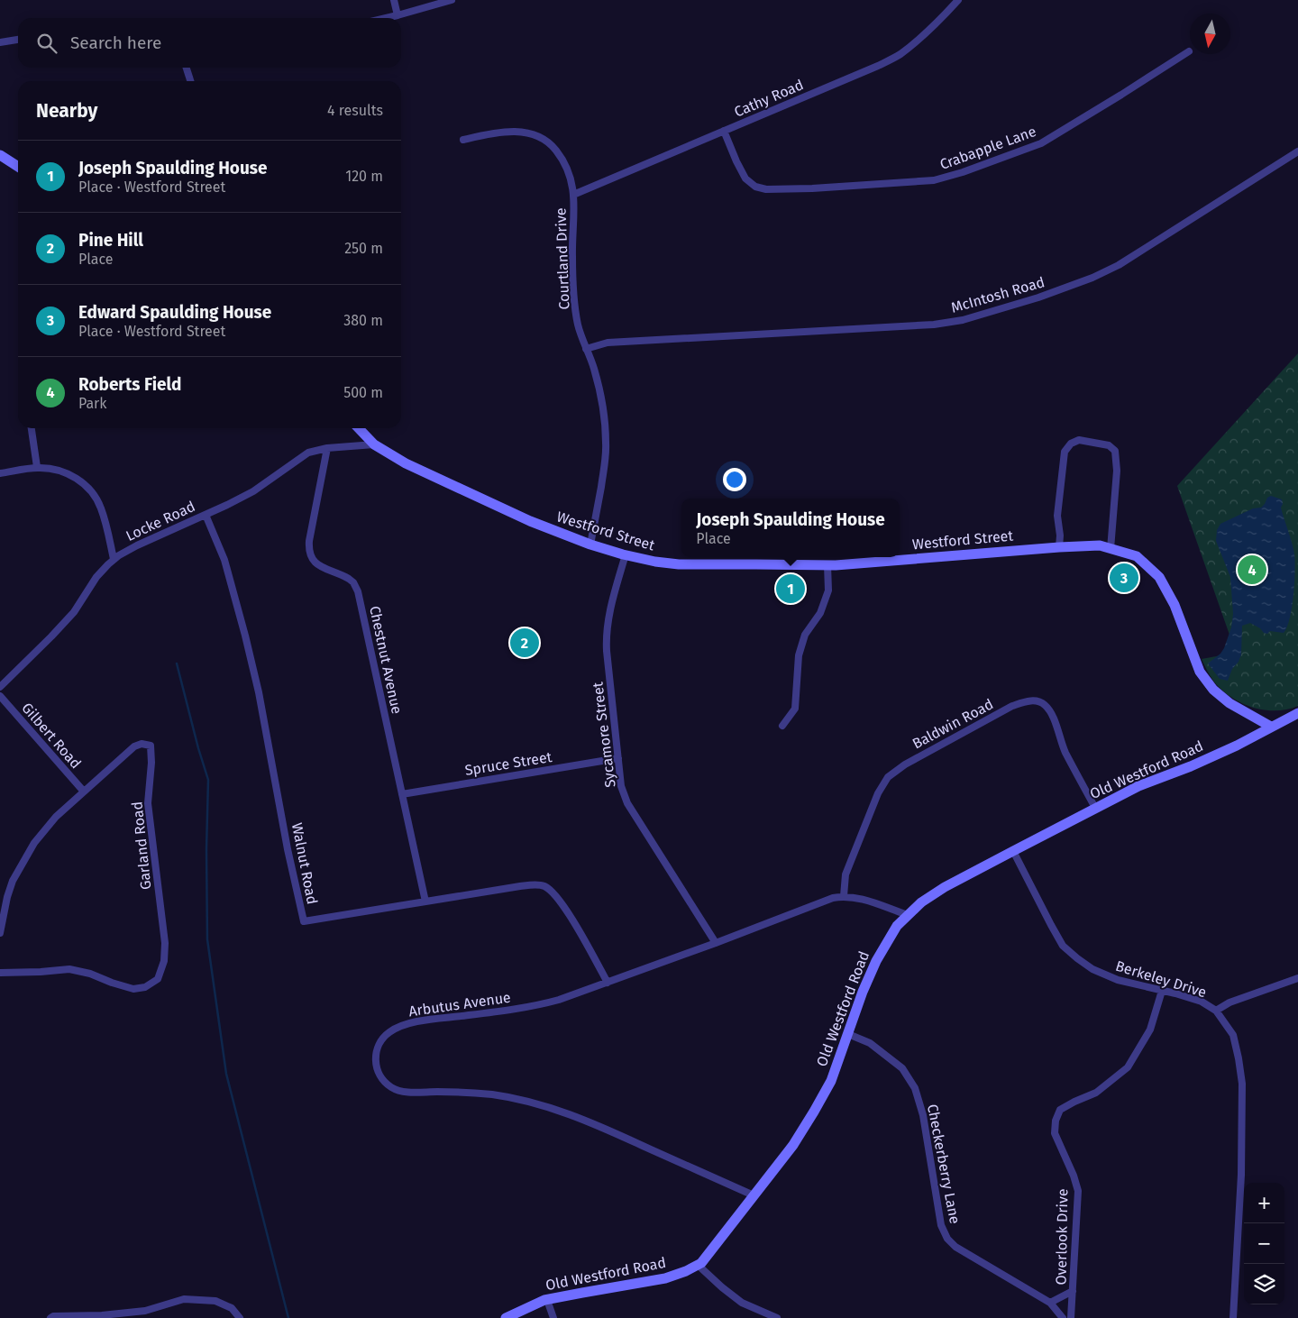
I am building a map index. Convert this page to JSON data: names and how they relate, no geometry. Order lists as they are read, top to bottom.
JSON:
{
  "streets": {
    "main road": ["Westford Street", "Old Westford Road"],
    "street": [
      "Cathy Road",
      "Crabapple Lane",
      "Courtland Drive",
      "McIntosh Road",
      "Locke Road",
      "Chestnut Avenue",
      "Baldwin Road",
      "Sycamore Street",
      "Gilbert Road",
      "Spruce Street",
      "Garland Road",
      "Walnut Road",
      "Berkeley Drive",
      "Arbutus Avenue",
      "Checkerberry Lane",
      "Overlook Drive"
    ]
  },
  "crossings": [
    ["Cathy Road", "Crabapple Lane"],
    ["Cathy Road", "Courtland Drive"],
    ["Courtland Drive", "McIntosh Road"],
    ["Courtland Drive", "Westford Street"],
    ["Locke Road", "Westford Street"],
    ["Locke Road", "Chestnut Avenue"],
    ["Locke Road", "Walnut Road"],
    ["Westford Street", "Sycamore Street"],
    ["Westford Street", "Old Westford Road"],
    ["Chestnut Avenue", "Spruce Street"],
    ["Chestnut Avenue", "Walnut Road"],
    ["Baldwin Road", "Old Westford Road"],
    ["Baldwin Road", "Arbutus Avenue"],
    ["Sycamore Street", "Spruce Street"],
    ["Sycamore Street", "Arbutus Avenue"],
    ["Gilbert Road", "Garland Road"],
    ["Old Westford Road", "Berkeley Drive"],
    ["Old Westford Road", "Arbutus Avenue"],
    ["Old Westford Road", "Checkerberry Lane"],
    ["Walnut Road", "Arbutus Avenue"],
    ["Berkeley Drive", "Overlook Drive"]
  ],
  "north": "bottom",
  "page": {
    "search": "Search here",
    "heading": ["Nearby", "4 results"],
    "list": [
      {
        "mark": "1",
        "name": "Joseph Spaulding House",
        "note": "Place · Westford Street",
        "value": "120 m"
      },
      {
        "mark": "2",
        "name": "Pine Hill",
        "note": "Place",
        "value": "250 m"
      },
      {
        "mark": "3",
        "name": "Edward Spaulding House",
        "note": "Place · Westford Street",
        "value": "380 m"
      },
      {
        "mark": "4",
        "name": "Roberts Field",
        "note": "Park",
        "value": "500 m"
      }
    ],
    "popup": ["Joseph Spaulding House", "Place"],
    "pins": [
      "4",
      "3",
      "1",
      "2"
    ],
    "map_buttons": ["+", "−"]
  }
}
